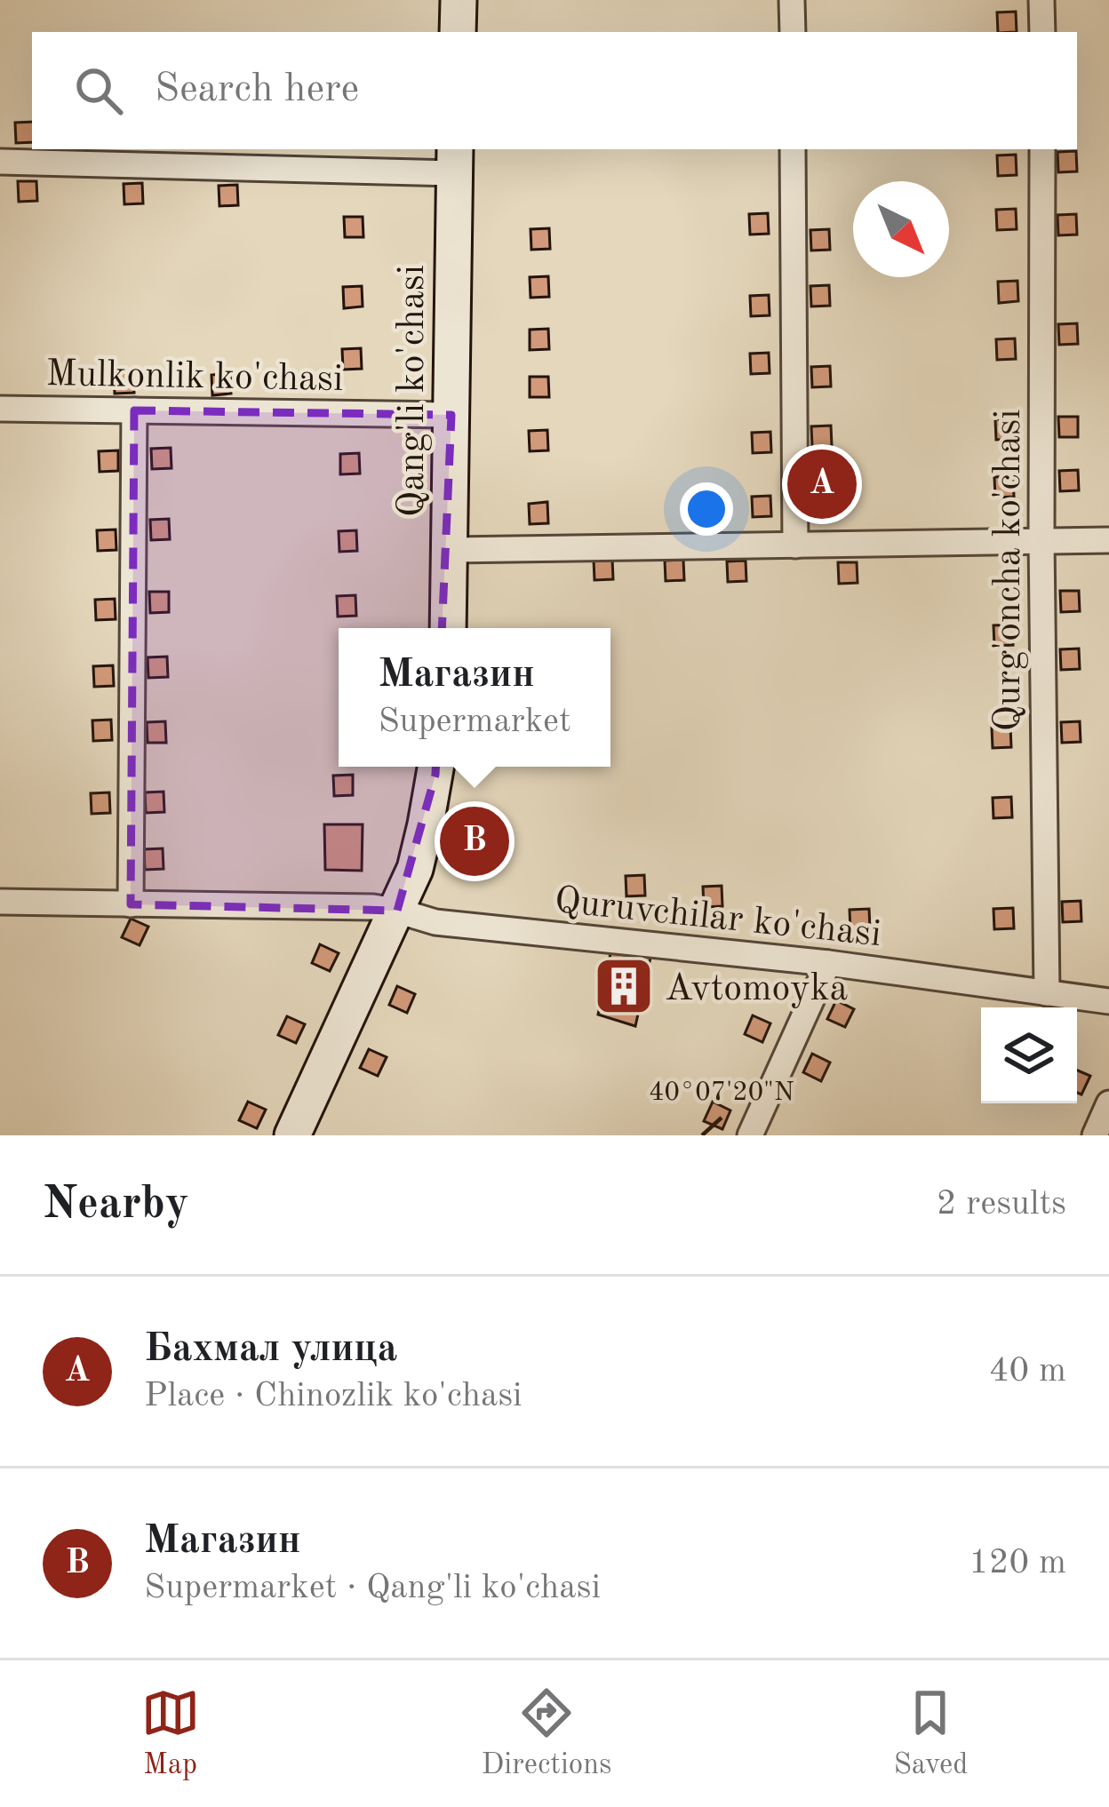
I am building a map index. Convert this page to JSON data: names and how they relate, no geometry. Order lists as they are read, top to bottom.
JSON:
{
  "streets": {
    "street": [
      "Mulkonlik ko'chasi",
      "Qang'li ko'chasi",
      "Qurg'oncha ko'chasi",
      "Quruvchilar ko'chasi"
    ]
  },
  "crossings": [
    ["Mulkonlik ko'chasi", "Qang'li ko'chasi"],
    ["Qurg'oncha ko'chasi", "Quruvchilar ko'chasi"]
  ],
  "places": {
    "building": ["Avtomoyka"]
  },
  "north": "bottom right",
  "page": {
    "search": "Search here",
    "pins": ["A", "B"],
    "popup": ["Магазин", "Supermarket"],
    "heading": ["Nearby", "2 results"],
    "list": [
      {
        "mark": "A",
        "name": "Бахмал улица",
        "note": "Place · Сhinozlik ko'chasi",
        "value": "40 m"
      },
      {
        "mark": "B",
        "name": "Магазин",
        "note": "Supermarket · Qang'li ko'chasi",
        "value": "120 m"
      }
    ],
    "nav": ["Map", "Directions", "Saved"]
  },
  "coordinates": ["40°07'20\"N"]
}
